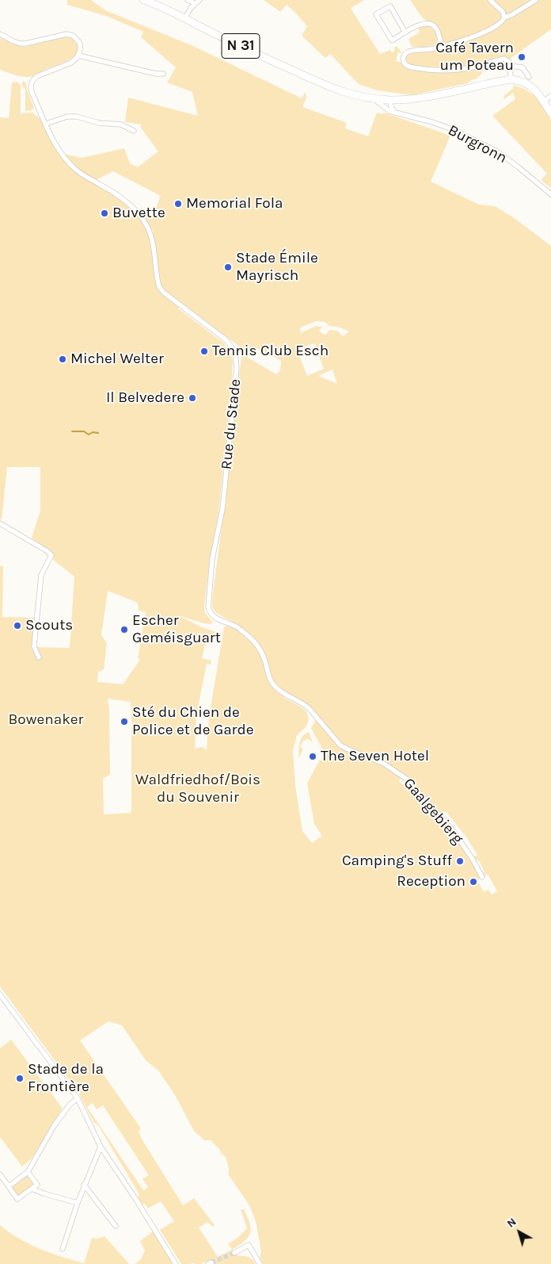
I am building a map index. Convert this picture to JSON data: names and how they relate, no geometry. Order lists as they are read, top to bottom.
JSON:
{
  "streets": {
    "main road": ["N 31"],
    "street": ["Burgronn", "Rue du Stade", "Gaalgebierg"]
  },
  "crossings": [
    ["N 31", "Burgronn"],
    ["Rue du Stade", "Gaalgebierg"]
  ],
  "parks": ["Bowenaker", "Waldfriedhof/Bois du Souvenir"],
  "places": [
    "Café Tavern um Poteau",
    "Memorial Fola",
    "Buvette",
    "Stade Émile Mayrisch",
    "Tennis Club Esch",
    "Michel Welter",
    "Il Belvedere",
    "Scouts",
    "Escher Geméisguart",
    "Sté du Chien de Police et de Garde",
    "The Seven Hotel",
    "Camping's Stuff",
    "Reception",
    "Stade de la Frontière"
  ],
  "north": "top left"
}
